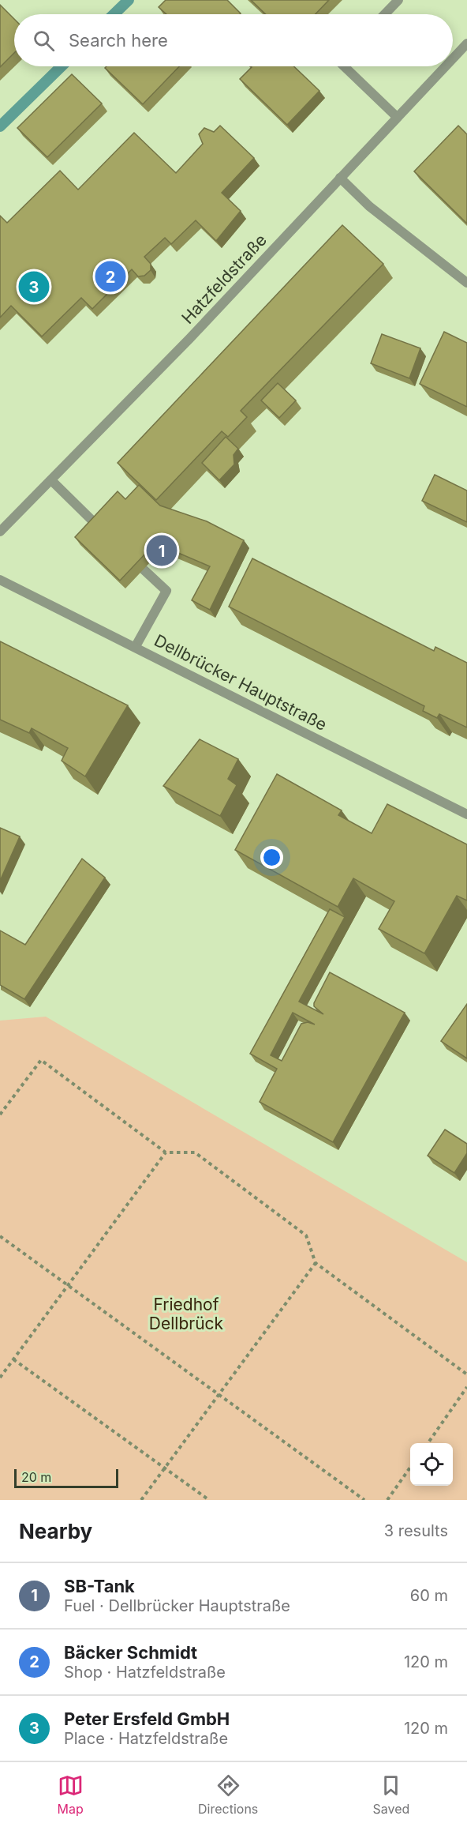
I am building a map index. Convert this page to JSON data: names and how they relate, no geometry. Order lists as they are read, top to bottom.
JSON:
{
  "streets": {
    "street": ["Hatzfeldstraße", "Dellbrücker Hauptstraße"]
  },
  "parks": ["Friedhof Dellbrück"],
  "scale_bar": "20 m",
  "page": {
    "search": "Search here",
    "pins": ["2", "3", "1"],
    "scale": "20 m",
    "heading": ["Nearby", "3 results"],
    "list": [
      {
        "mark": "1",
        "name": "SB-Tank",
        "note": "Fuel · Dellbrücker Hauptstraße",
        "value": "60 m"
      },
      {
        "mark": "2",
        "name": "Bäcker Schmidt",
        "note": "Shop · Hatzfeldstraße",
        "value": "120 m"
      },
      {
        "mark": "3",
        "name": "Peter Ersfeld GmbH",
        "note": "Place · Hatzfeldstraße",
        "value": "120 m"
      }
    ],
    "nav": ["Map", "Directions", "Saved"]
  }
}
